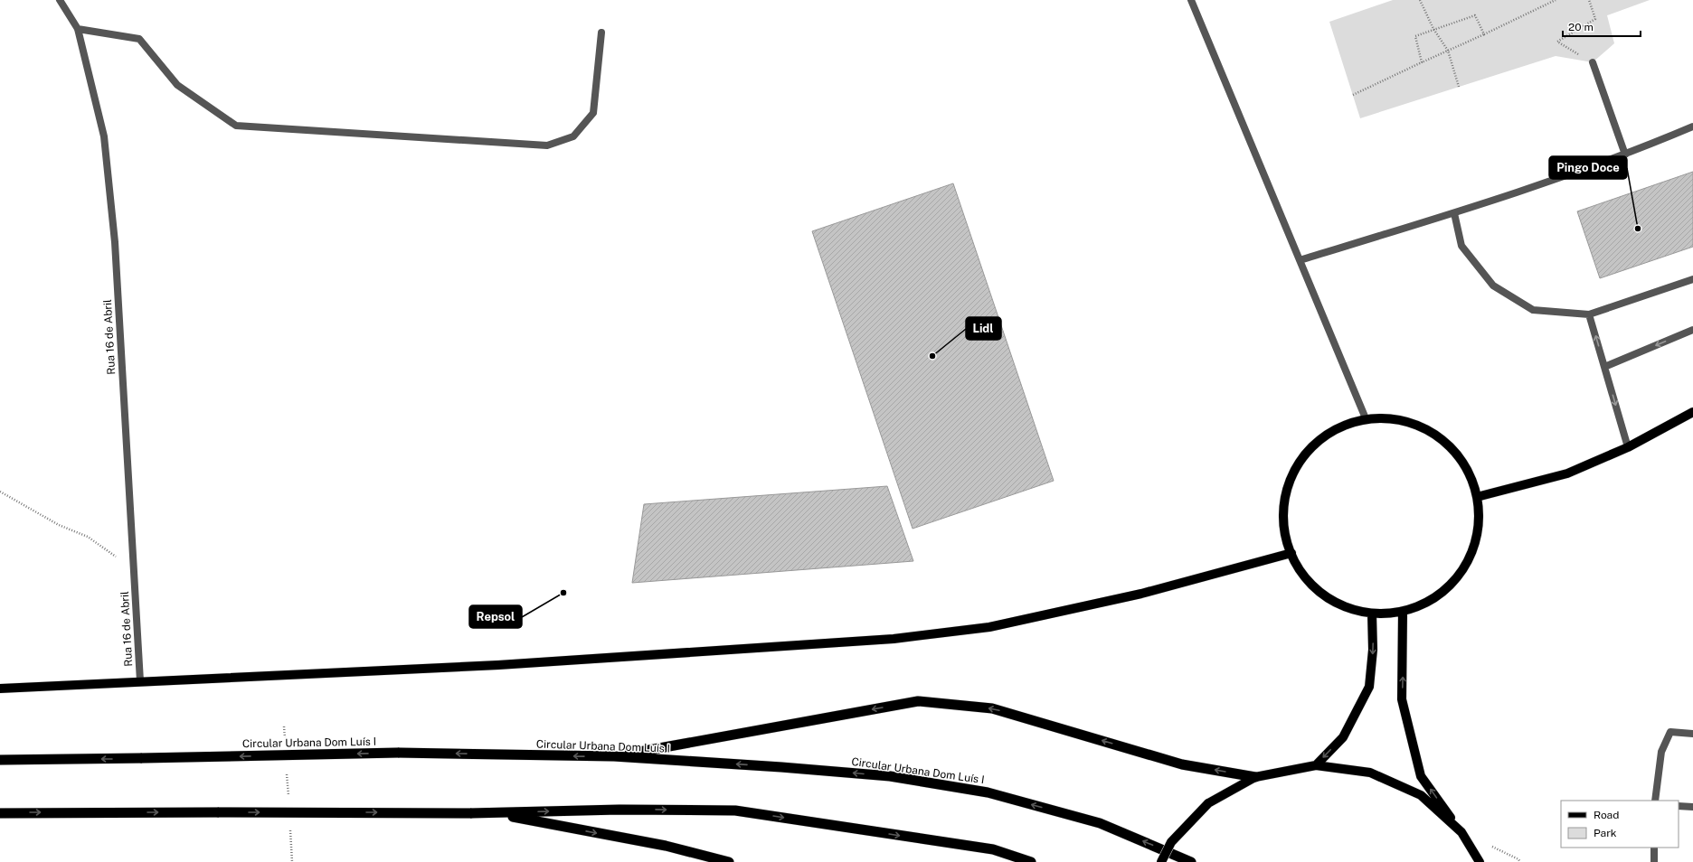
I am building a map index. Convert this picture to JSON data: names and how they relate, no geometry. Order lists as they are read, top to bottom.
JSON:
{
  "streets": {
    "highway": ["Circular Urbana Dom Luís I"],
    "street": ["Rua 16 de Abril"]
  },
  "places": ["Pingo Doce", "Lidl", "Repsol"],
  "legend": ["Road", "Park"],
  "scale_bar": "20 m"
}
